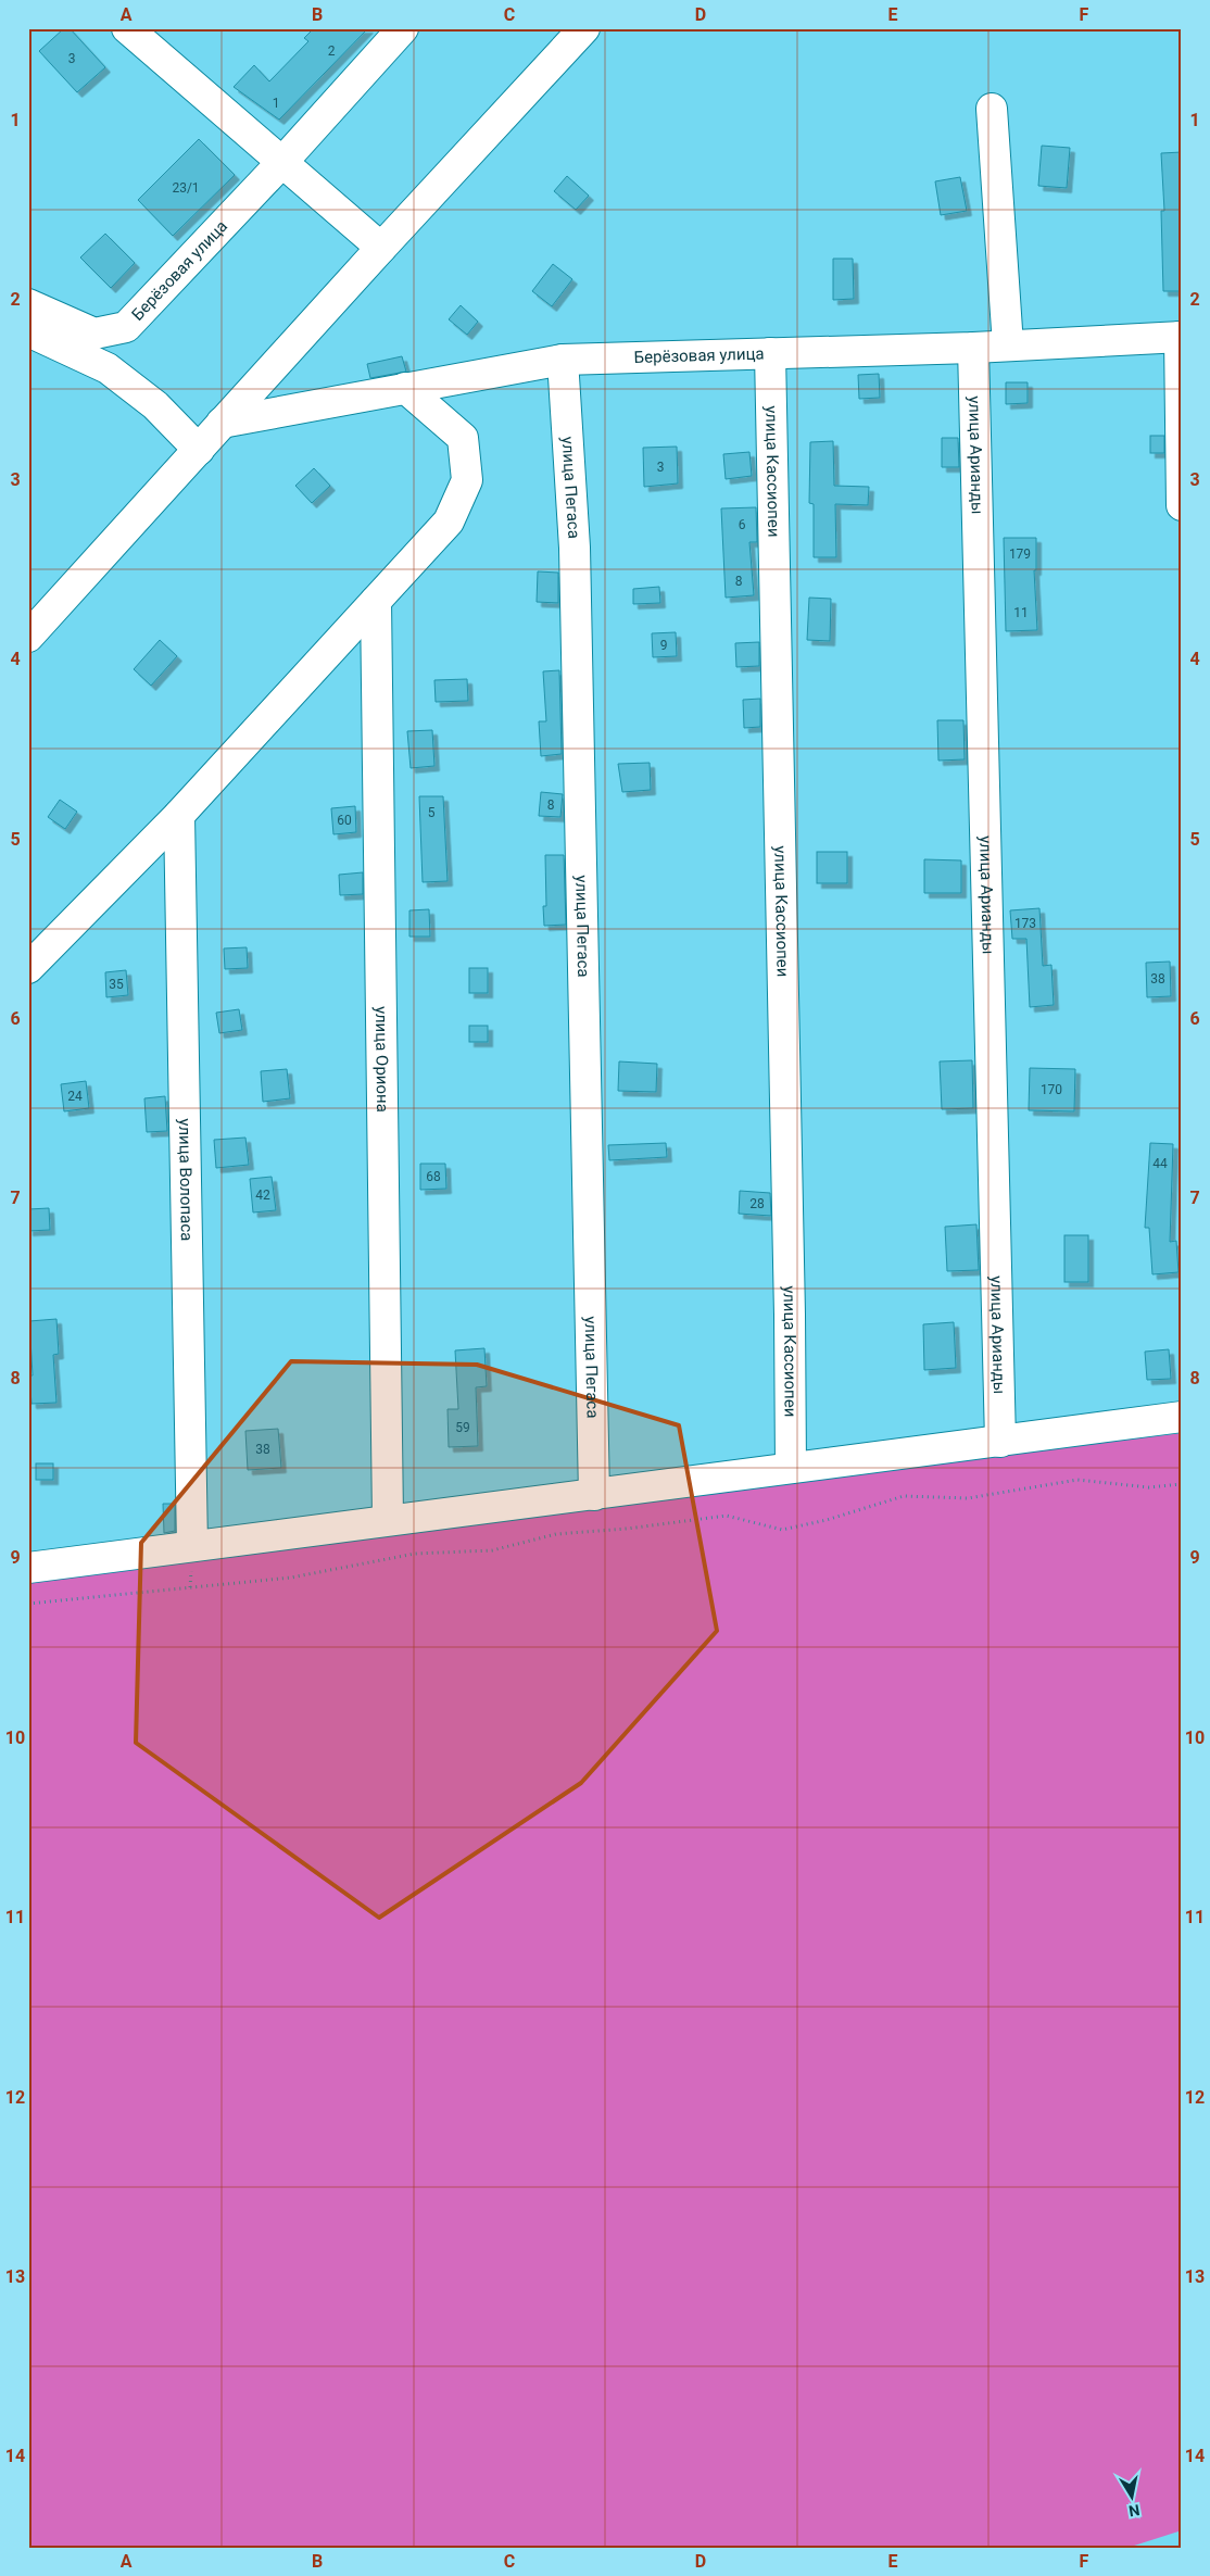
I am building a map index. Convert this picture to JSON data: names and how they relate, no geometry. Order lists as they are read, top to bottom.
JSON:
{
  "streets": {
    "street": [
      "Берёзовая улица",
      "улица Арианды",
      "улица Кассиопеи",
      "улица Пегаса",
      "улица Ориона",
      "улица Волопаса"
    ]
  },
  "crossings": [
    ["Берёзовая улица", "улица Арианды"],
    ["Берёзовая улица", "улица Кассиопеи"],
    ["Берёзовая улица", "улица Пегаса"]
  ],
  "house_numbers": [
    "2",
    "3",
    "1",
    "23/1",
    "3",
    "6",
    "179",
    "8",
    "11",
    "9",
    "8",
    "5",
    "60",
    "173",
    "38",
    "35",
    "170",
    "24",
    "44",
    "68",
    "42",
    "28",
    "59",
    "38"
  ],
  "north": "bottom",
  "grid": {
    "columns": [
      "A",
      "B",
      "C",
      "D",
      "E",
      "F"
    ],
    "rows": [
      "1",
      "2",
      "3",
      "4",
      "5",
      "6",
      "7",
      "8",
      "9",
      "10",
      "11",
      "12",
      "13",
      "14"
    ]
  }
}
